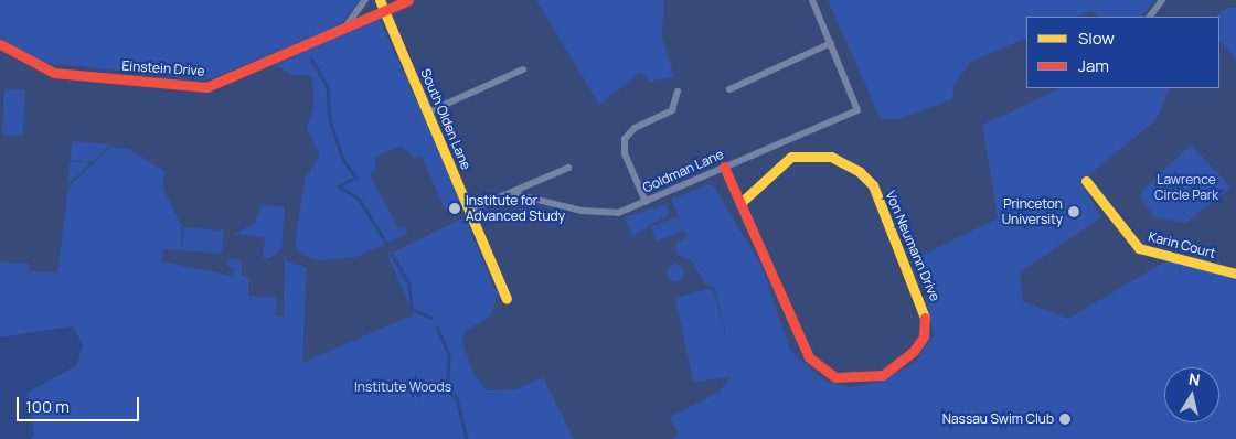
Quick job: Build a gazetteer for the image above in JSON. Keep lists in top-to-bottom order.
{
  "streets": {
    "street": [
      "Einstein Drive",
      "South Olden Lane",
      "Goldman Lane",
      "Karin Court",
      "Von Neumann Drive"
    ]
  },
  "crossings": [
    ["Einstein Drive", "South Olden Lane"],
    ["Goldman Lane", "Von Neumann Drive"]
  ],
  "parks": ["Lawrence Circle Park", "Institute Woods"],
  "places": ["Institute for Advanced Study", "Princeton University", "Nassau Swim Club"],
  "legend": ["Slow", "Jam"],
  "scale_bar": "100 m",
  "north": "top"
}
